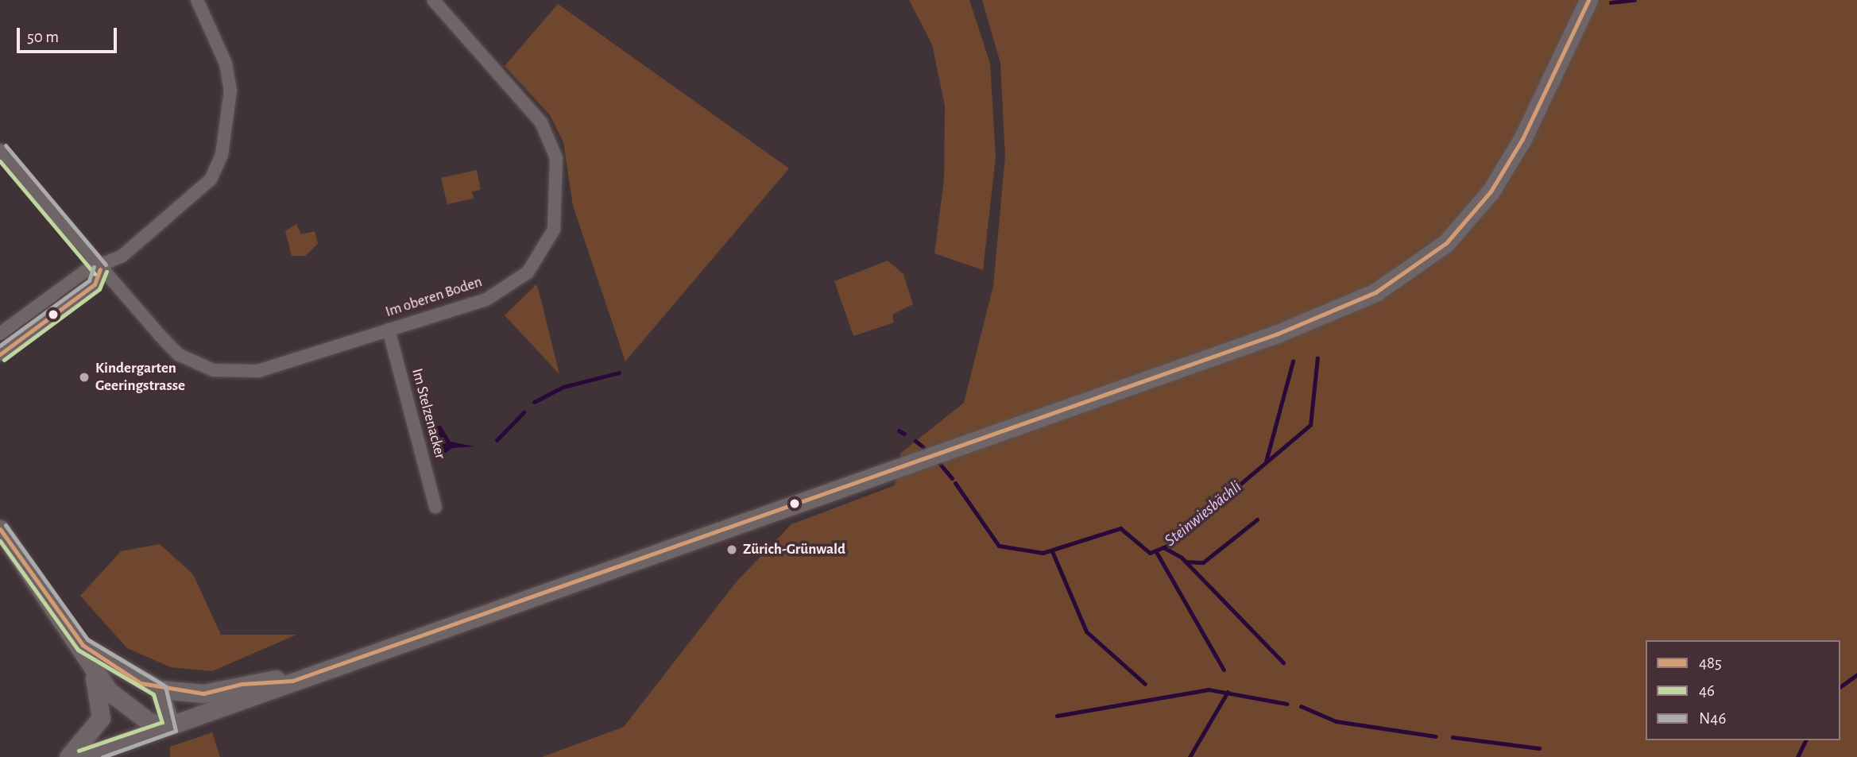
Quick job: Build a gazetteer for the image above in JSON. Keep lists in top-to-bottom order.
{
  "streets": {
    "street": ["Im oberen Boden", "Im Stelzenacker"]
  },
  "crossings": [
    ["Im oberen Boden", "Im Stelzenacker"]
  ],
  "water": ["Steinwiesbächli"],
  "places": ["Kindergarten Geeringstrasse", "Zürich-Grünwald"],
  "lines": ["transit line 485", "transit line N46", "transit line 46"],
  "legend": ["485", "46", "N46"],
  "scale_bar": "50 m"
}
